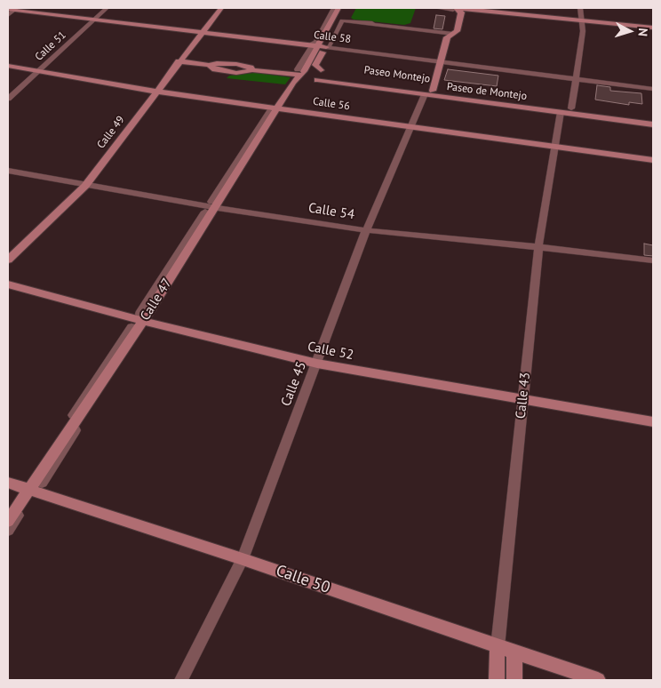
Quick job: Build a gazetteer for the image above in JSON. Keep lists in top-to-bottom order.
{
  "streets": {
    "main road": [
      "Calle 58",
      "Paseo Montejo",
      "Paseo de Montejo",
      "Calle 56",
      "Calle 49",
      "Calle 47",
      "Calle 52",
      "Calle 45",
      "Calle 43",
      "Calle 50"
    ],
    "street": ["Calle 51", "Calle 54"]
  },
  "crossings": [
    ["Calle 58", "Calle 51"],
    ["Calle 58", "Calle 49"],
    ["Calle 58", "Calle 47"],
    ["Calle 58", "Calle 45"],
    ["Calle 51", "Calle 56"],
    ["Paseo Montejo", "Paseo de Montejo"],
    ["Paseo Montejo", "Calle 47"],
    ["Paseo Montejo", "Calle 45"],
    ["Paseo de Montejo", "Calle 47"],
    ["Paseo de Montejo", "Calle 45"],
    ["Paseo de Montejo", "Calle 43"],
    ["Calle 56", "Calle 49"],
    ["Calle 56", "Calle 47"],
    ["Calle 56", "Calle 45"],
    ["Calle 56", "Calle 43"],
    ["Calle 49", "Calle 54"],
    ["Calle 54", "Calle 47"],
    ["Calle 54", "Calle 45"],
    ["Calle 54", "Calle 43"],
    ["Calle 47", "Calle 52"],
    ["Calle 52", "Calle 45"],
    ["Calle 52", "Calle 43"],
    ["Calle 45", "Calle 50"],
    ["Calle 43", "Calle 50"]
  ],
  "north": "right"
}
